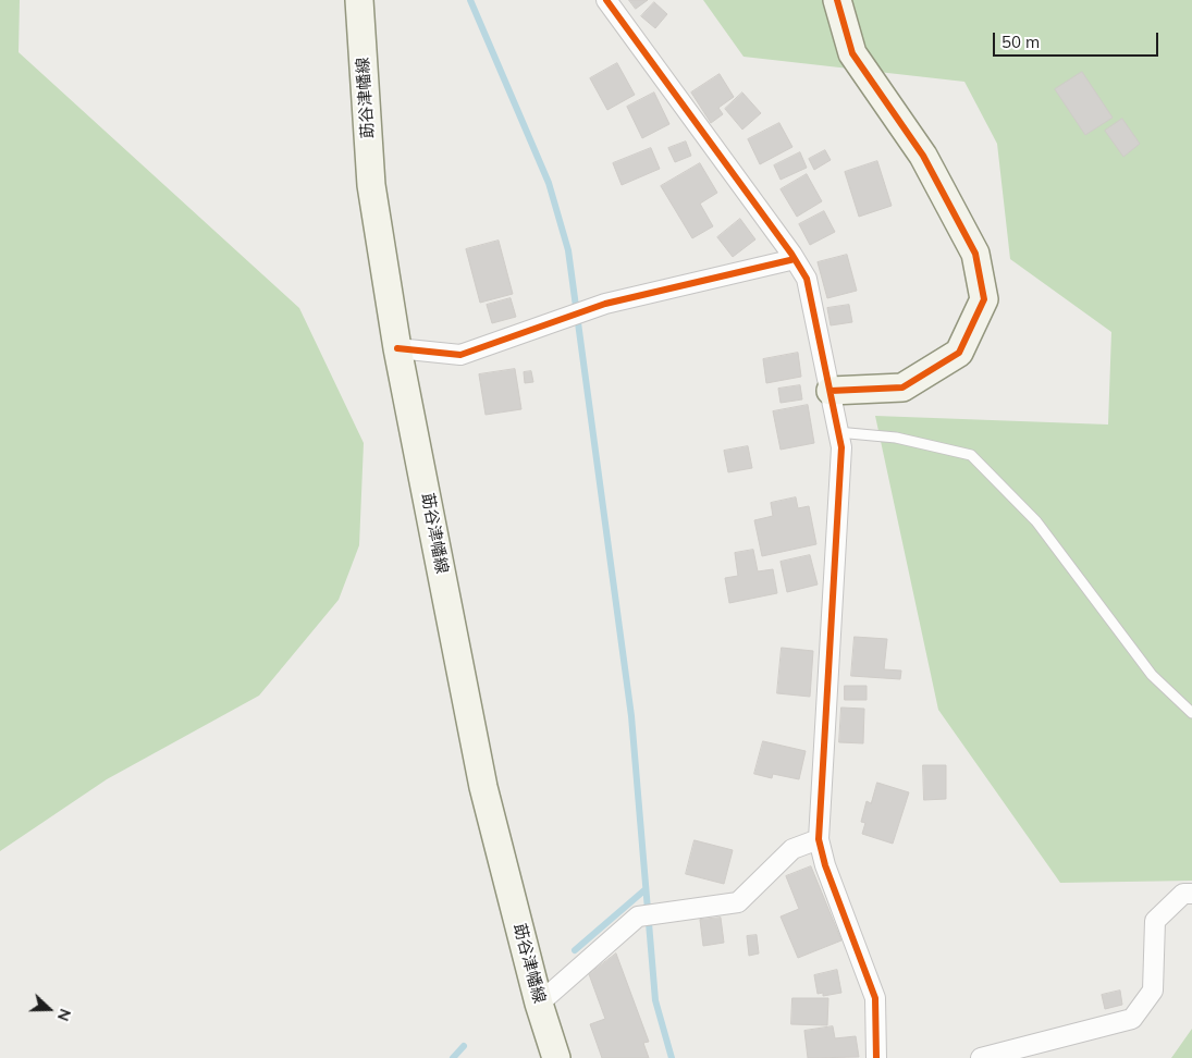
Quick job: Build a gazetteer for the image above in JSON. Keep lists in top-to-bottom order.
{
  "streets": {
    "main road": ["莇谷津幡線"]
  },
  "scale_bar": "50 m",
  "north": "right"
}
